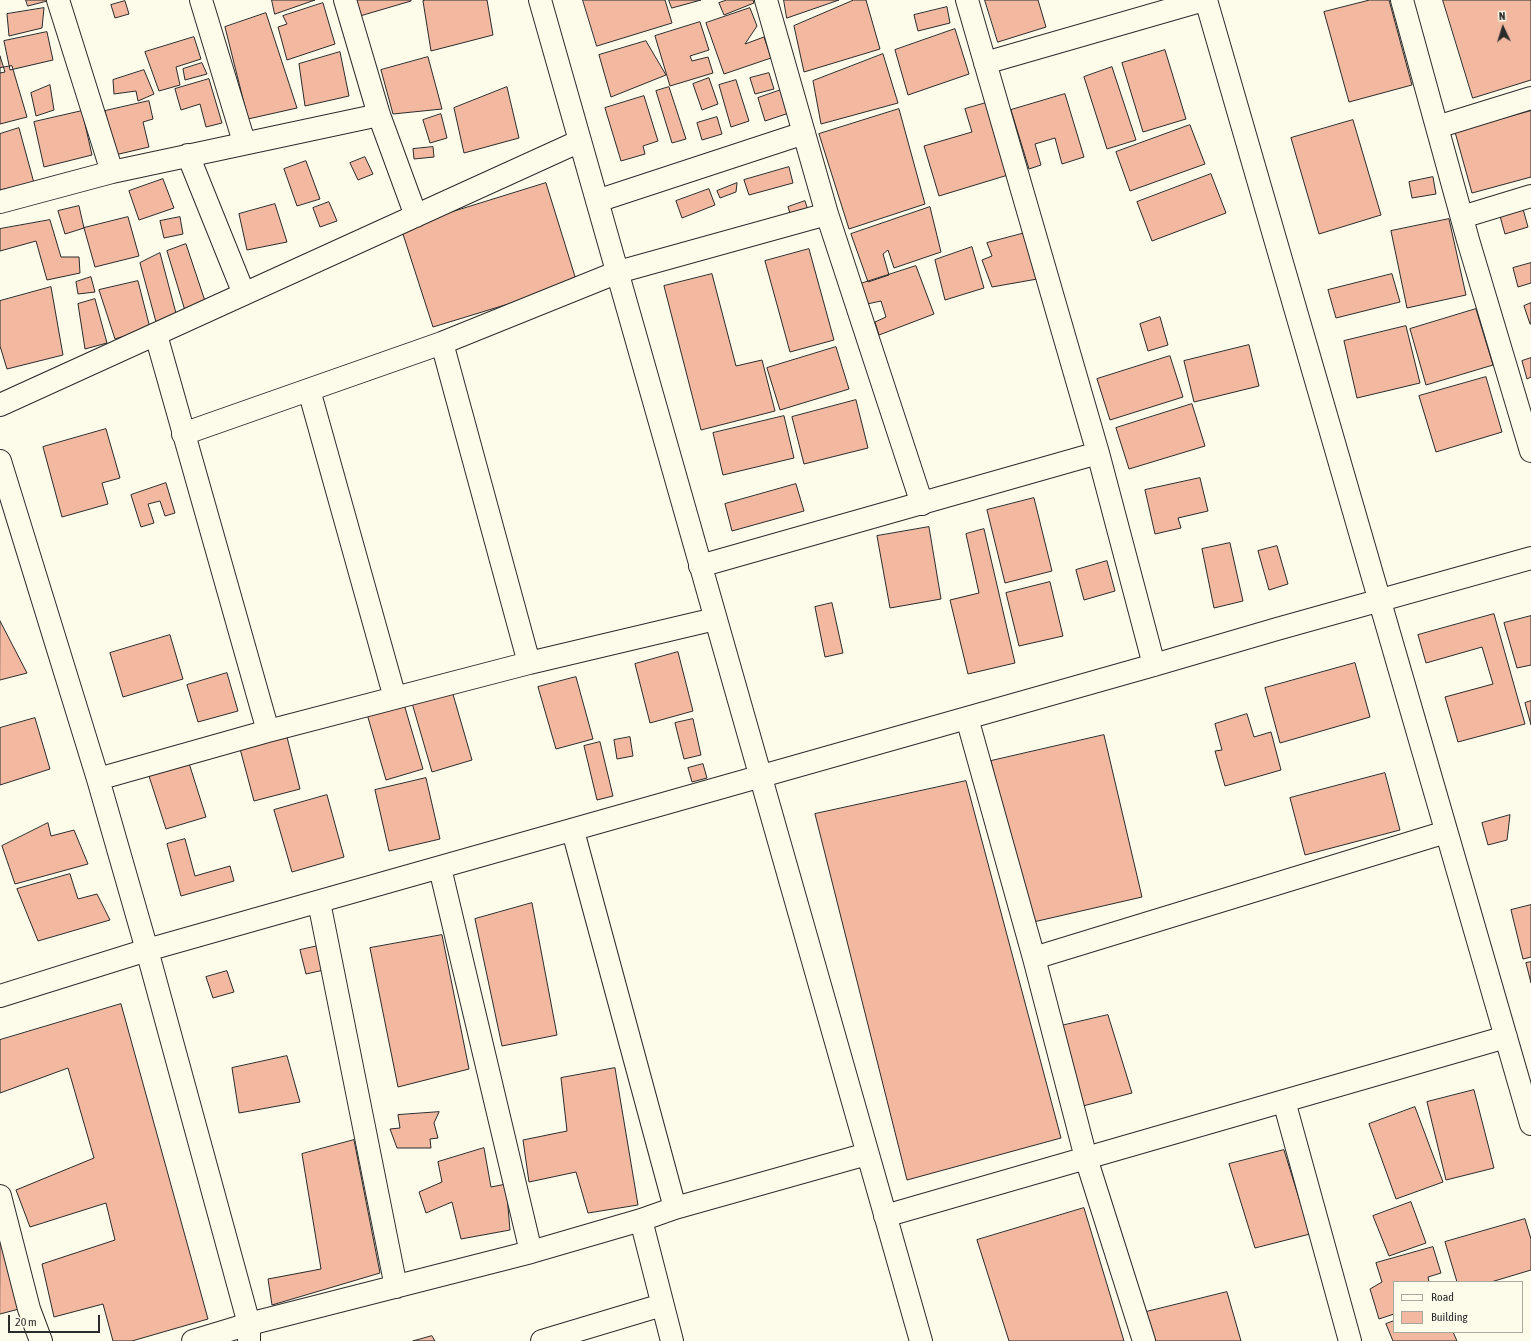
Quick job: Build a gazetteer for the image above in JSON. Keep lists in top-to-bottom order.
{
  "legend": ["Road", "Building"],
  "scale_bar": "20 m",
  "north": "top"
}
